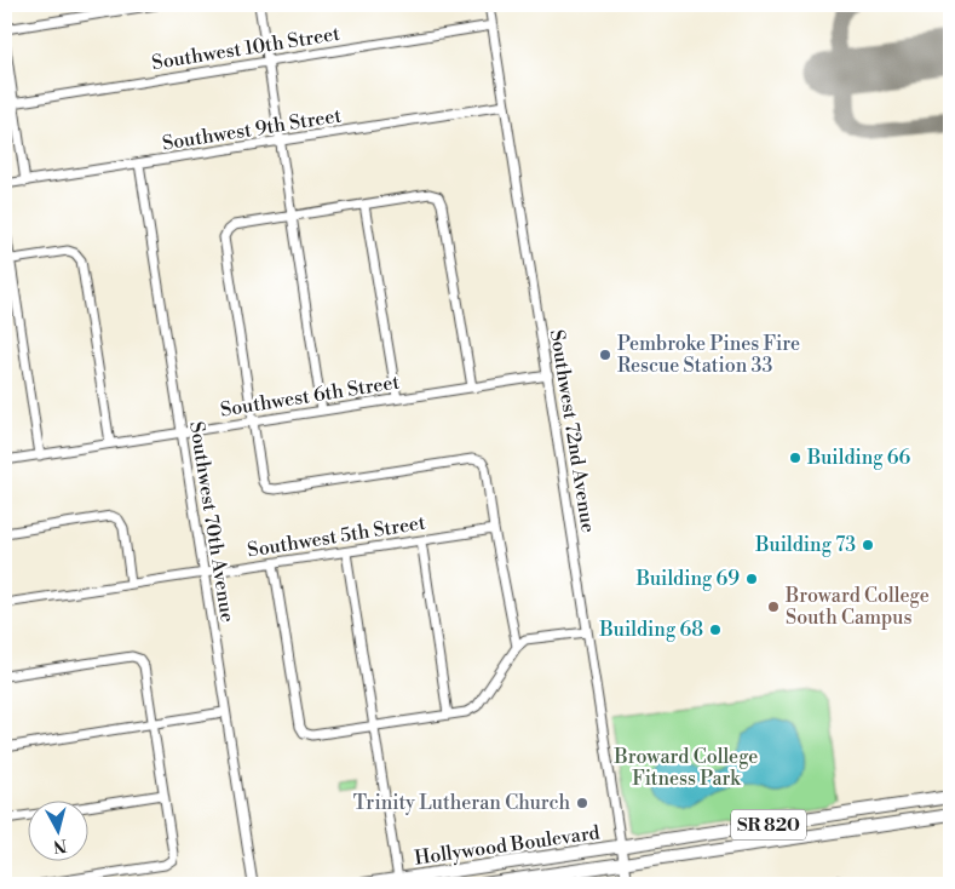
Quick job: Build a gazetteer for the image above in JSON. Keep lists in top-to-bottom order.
{
  "streets": {
    "highway": ["SR 820", "Hollywood Boulevard"],
    "street": [
      "Southwest 10th Street",
      "Southwest 9th Street",
      "Southwest 6th Street",
      "Southwest 72nd Avenue",
      "Southwest 70th Avenue",
      "Southwest 5th Street"
    ]
  },
  "crossings": [
    ["Southwest 10th Street", "Southwest 72nd Avenue"],
    ["Southwest 9th Street", "Southwest 72nd Avenue"],
    ["Southwest 9th Street", "Southwest 70th Avenue"],
    ["Southwest 6th Street", "Southwest 72nd Avenue"],
    ["Southwest 6th Street", "Southwest 70th Avenue"],
    ["Southwest 72nd Avenue", "SR 820"],
    ["Southwest 72nd Avenue", "Hollywood Boulevard"],
    ["Southwest 70th Avenue", "Southwest 5th Street"],
    ["SR 820", "Hollywood Boulevard"]
  ],
  "parks": ["Broward College Fitness Park"],
  "places": [
    "Pembroke Pines Fire Rescue Station 33",
    "Building 66",
    "Building 73",
    "Building 69",
    "Broward College South Campus",
    "Building 68",
    "Trinity Lutheran Church"
  ],
  "north": "bottom"
}
